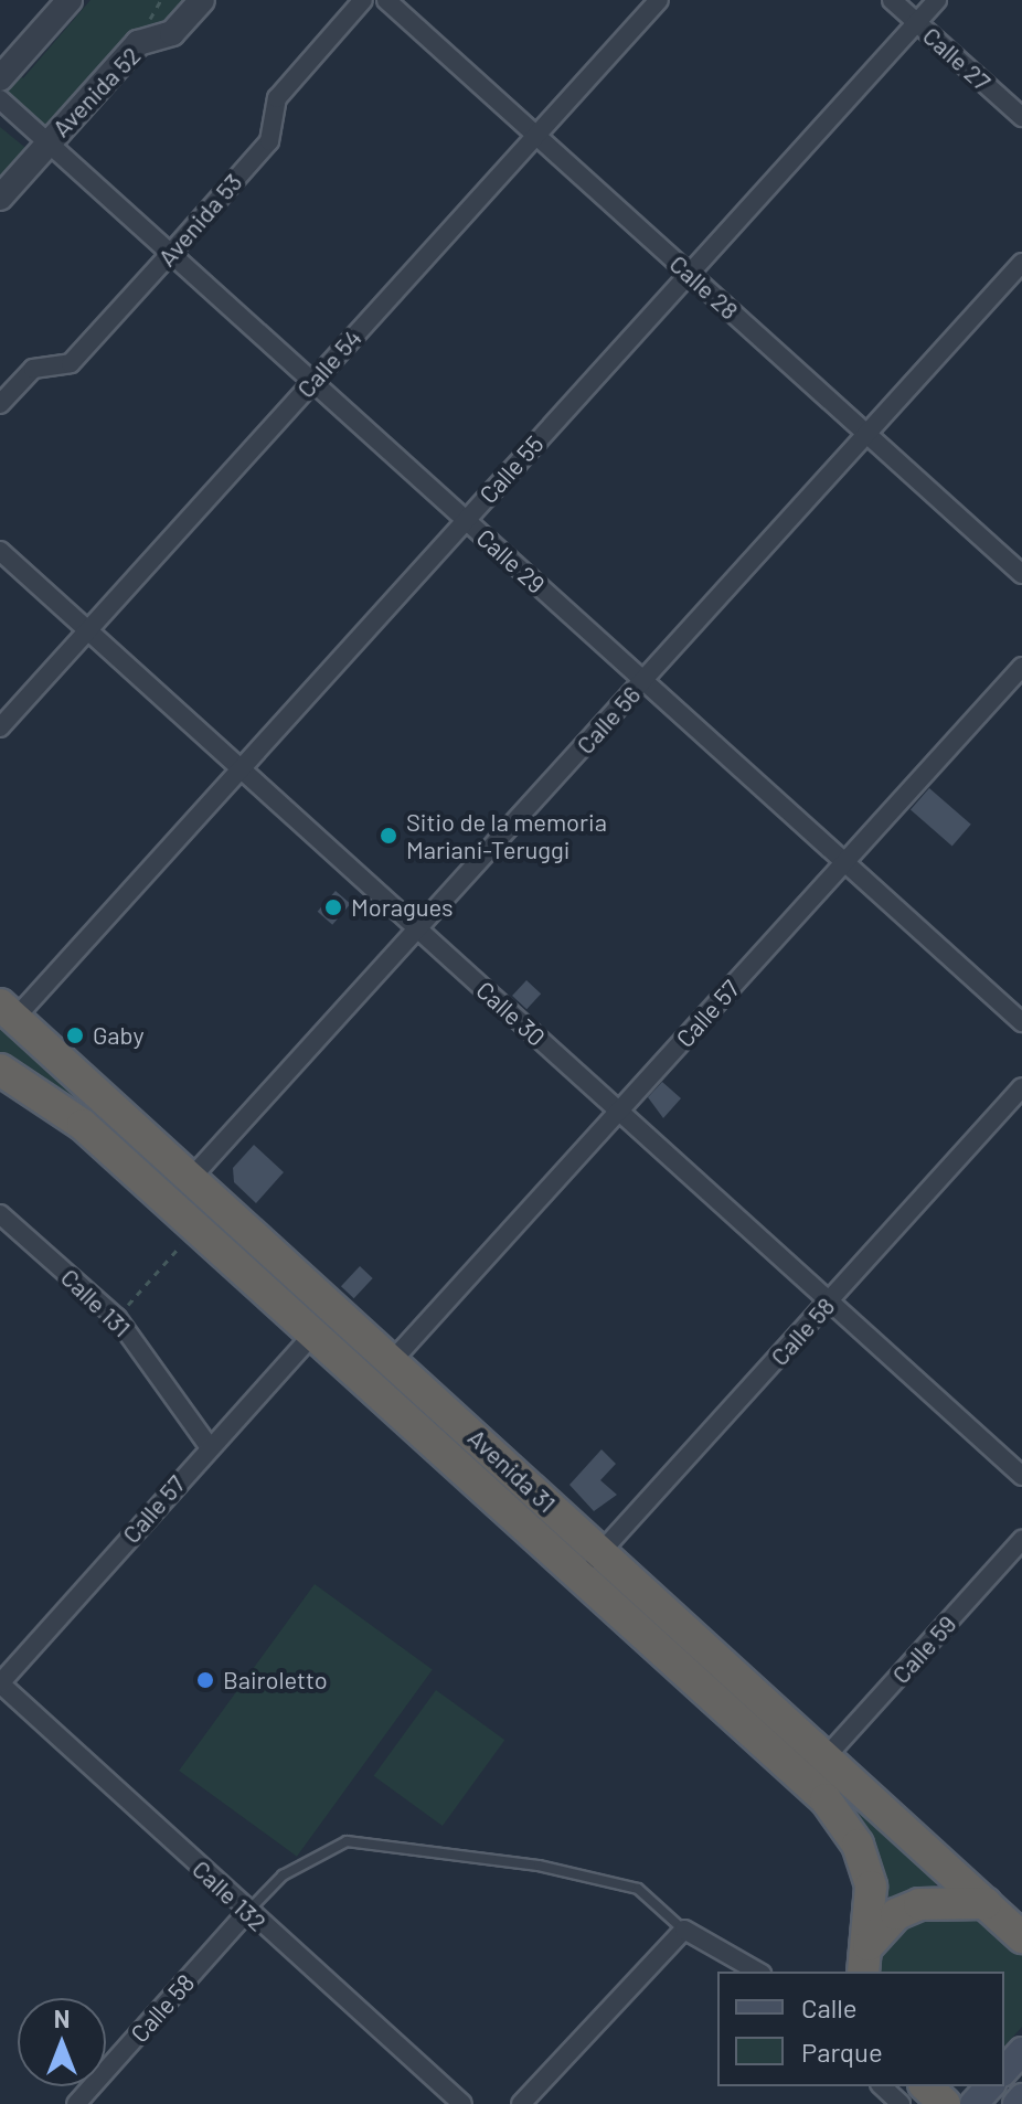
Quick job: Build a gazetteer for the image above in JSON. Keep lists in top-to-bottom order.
{
  "streets": {
    "highway": ["Avenida 31"],
    "street": [
      "Calle 27",
      "Avenida 52",
      "Avenida 53",
      "Calle 28",
      "Calle 54",
      "Calle 55",
      "Calle 29",
      "Calle 56",
      "Calle 30",
      "Calle 57",
      "Calle 131",
      "Calle 58",
      "Calle 59",
      "Calle 132"
    ]
  },
  "crossings": [
    ["Calle 27", "Calle 55"],
    ["Avenida 52", "Calle 29"],
    ["Avenida 53", "Calle 29"],
    ["Calle 28", "Calle 54"],
    ["Calle 28", "Calle 55"],
    ["Calle 28", "Calle 56"],
    ["Calle 54", "Calle 29"],
    ["Calle 54", "Calle 30"],
    ["Calle 55", "Calle 29"],
    ["Calle 55", "Calle 30"],
    ["Calle 55", "Avenida 31"],
    ["Calle 29", "Calle 56"],
    ["Calle 29", "Calle 57"],
    ["Calle 56", "Calle 30"],
    ["Calle 56", "Avenida 31"],
    ["Calle 30", "Calle 57"],
    ["Calle 30", "Calle 58"],
    ["Calle 57", "Calle 131"],
    ["Calle 57", "Avenida 31"],
    ["Calle 57", "Calle 132"],
    ["Calle 58", "Avenida 31"],
    ["Calle 58", "Calle 132"],
    ["Avenida 31", "Calle 59"]
  ],
  "places": [
    "Sitio de la memoria Mariani-Teruggi",
    "Moragues",
    "Gaby",
    "Bairoletto"
  ],
  "legend": ["Calle", "Parque"],
  "north": "top"
}
